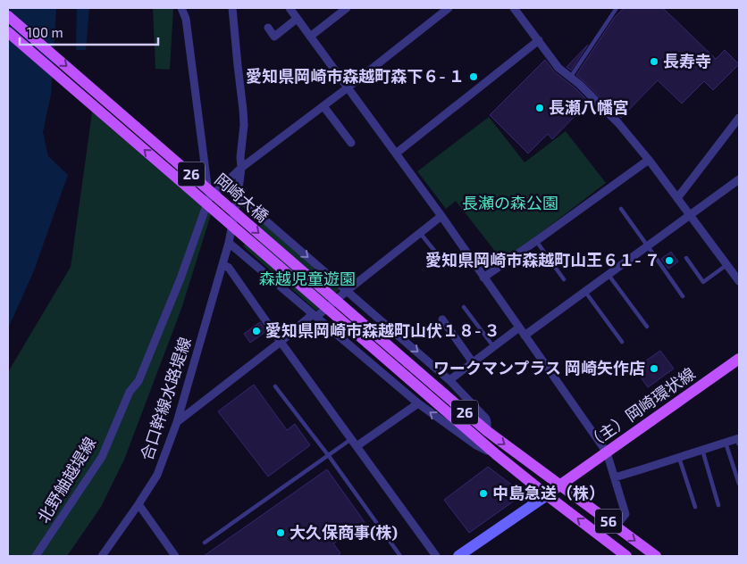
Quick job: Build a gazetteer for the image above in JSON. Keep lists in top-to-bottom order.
{
  "streets": {
    "main road": [
      "26",
      "岡崎大橋",
      "（主）岡崎環状線",
      "56"
    ],
    "street": ["合口幹線水路堤線", "北野舳越堤線"]
  },
  "crossings": [
    ["26", "岡崎大橋"],
    ["26", "（主）岡崎環状線"],
    ["26", "56"],
    ["（主）岡崎環状線", "56"]
  ],
  "parks": ["長瀬の森公園", "森越児童遊園"],
  "places": [
    "長寿寺",
    "愛知県岡崎市森越町森下６‐１",
    "長瀬八幡宮",
    "愛知県岡崎市森越町山王６１‐７",
    "愛知県岡崎市森越町山伏１８‐３",
    "ワークマンプラス 岡崎矢作店",
    "中島急送（株）",
    "大久保商事(株)"
  ],
  "scale_bar": "100 m"
}
